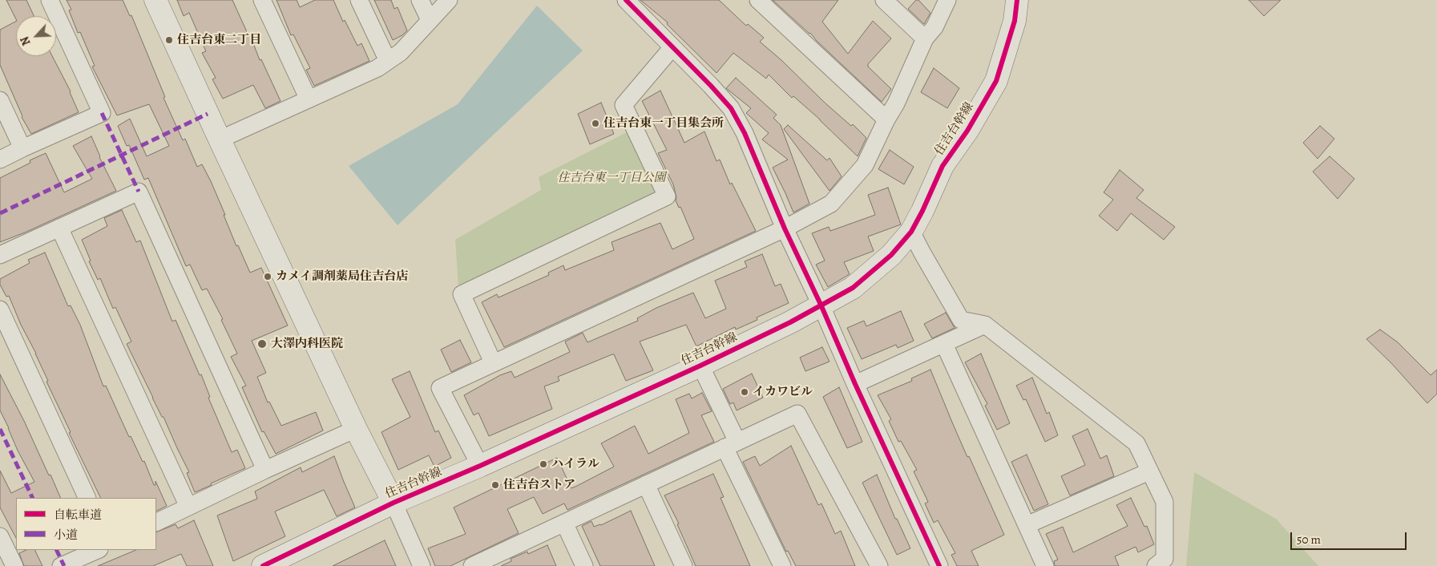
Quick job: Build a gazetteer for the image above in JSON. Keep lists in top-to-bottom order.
{
  "streets": {
    "street": ["住吉台幹線"]
  },
  "parks": ["住吉台東一丁目公園"],
  "places": [
    "住吉台東二丁目",
    "住吉台東一丁目集会所",
    "カメイ調剤薬局住吉台店",
    "大澤内科医院",
    "イカワビル",
    "ハイラル",
    "住吉台ストア"
  ],
  "legend": ["自転車道", "小道"],
  "scale_bar": "50 m",
  "north": "bottom left"
}
